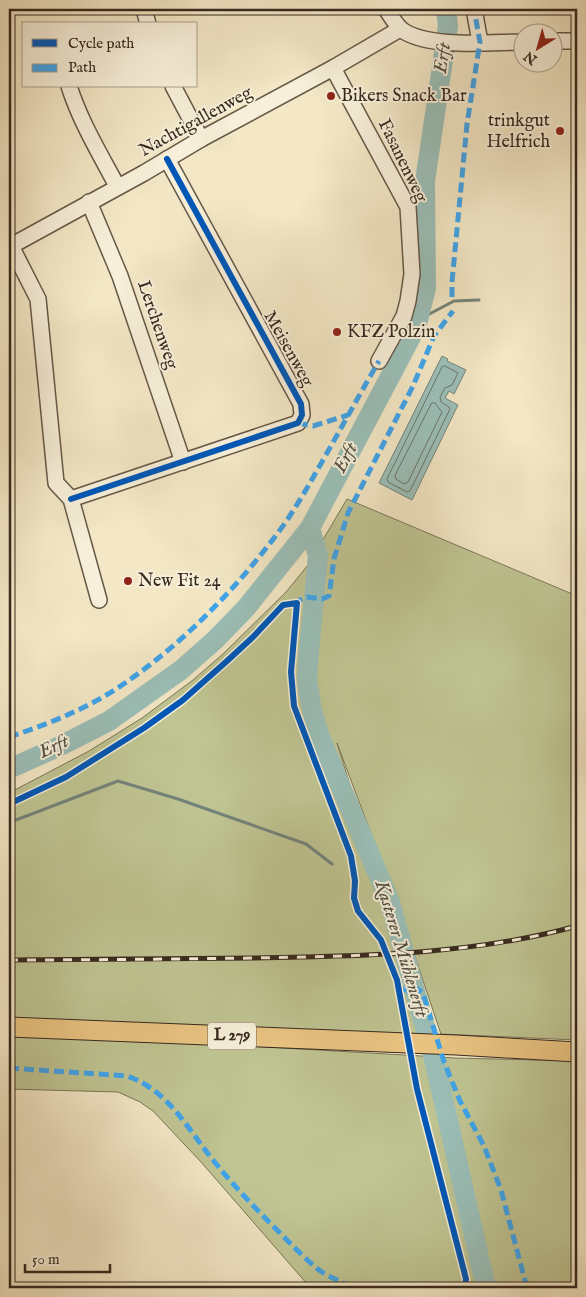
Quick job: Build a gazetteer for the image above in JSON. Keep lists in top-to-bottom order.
{
  "streets": {
    "main road": ["L 279"],
    "street": [
      "Nachtigallenweg",
      "Fasanenweg",
      "Lerchenweg",
      "Meisenweg"
    ]
  },
  "crossings": [
    ["Nachtigallenweg", "Fasanenweg"],
    ["Nachtigallenweg", "Lerchenweg"],
    ["Nachtigallenweg", "Meisenweg"],
    ["Lerchenweg", "Meisenweg"]
  ],
  "water": ["Erft", "Kasterer Mühlenerft"],
  "places": [
    "Bikers Snack Bar",
    "trinkgut Helfrich",
    "KFZ Polzin",
    "New Fit 24"
  ],
  "legend": ["Cycle path", "Path"],
  "scale_bar": "50 m",
  "north": "bottom left"
}
